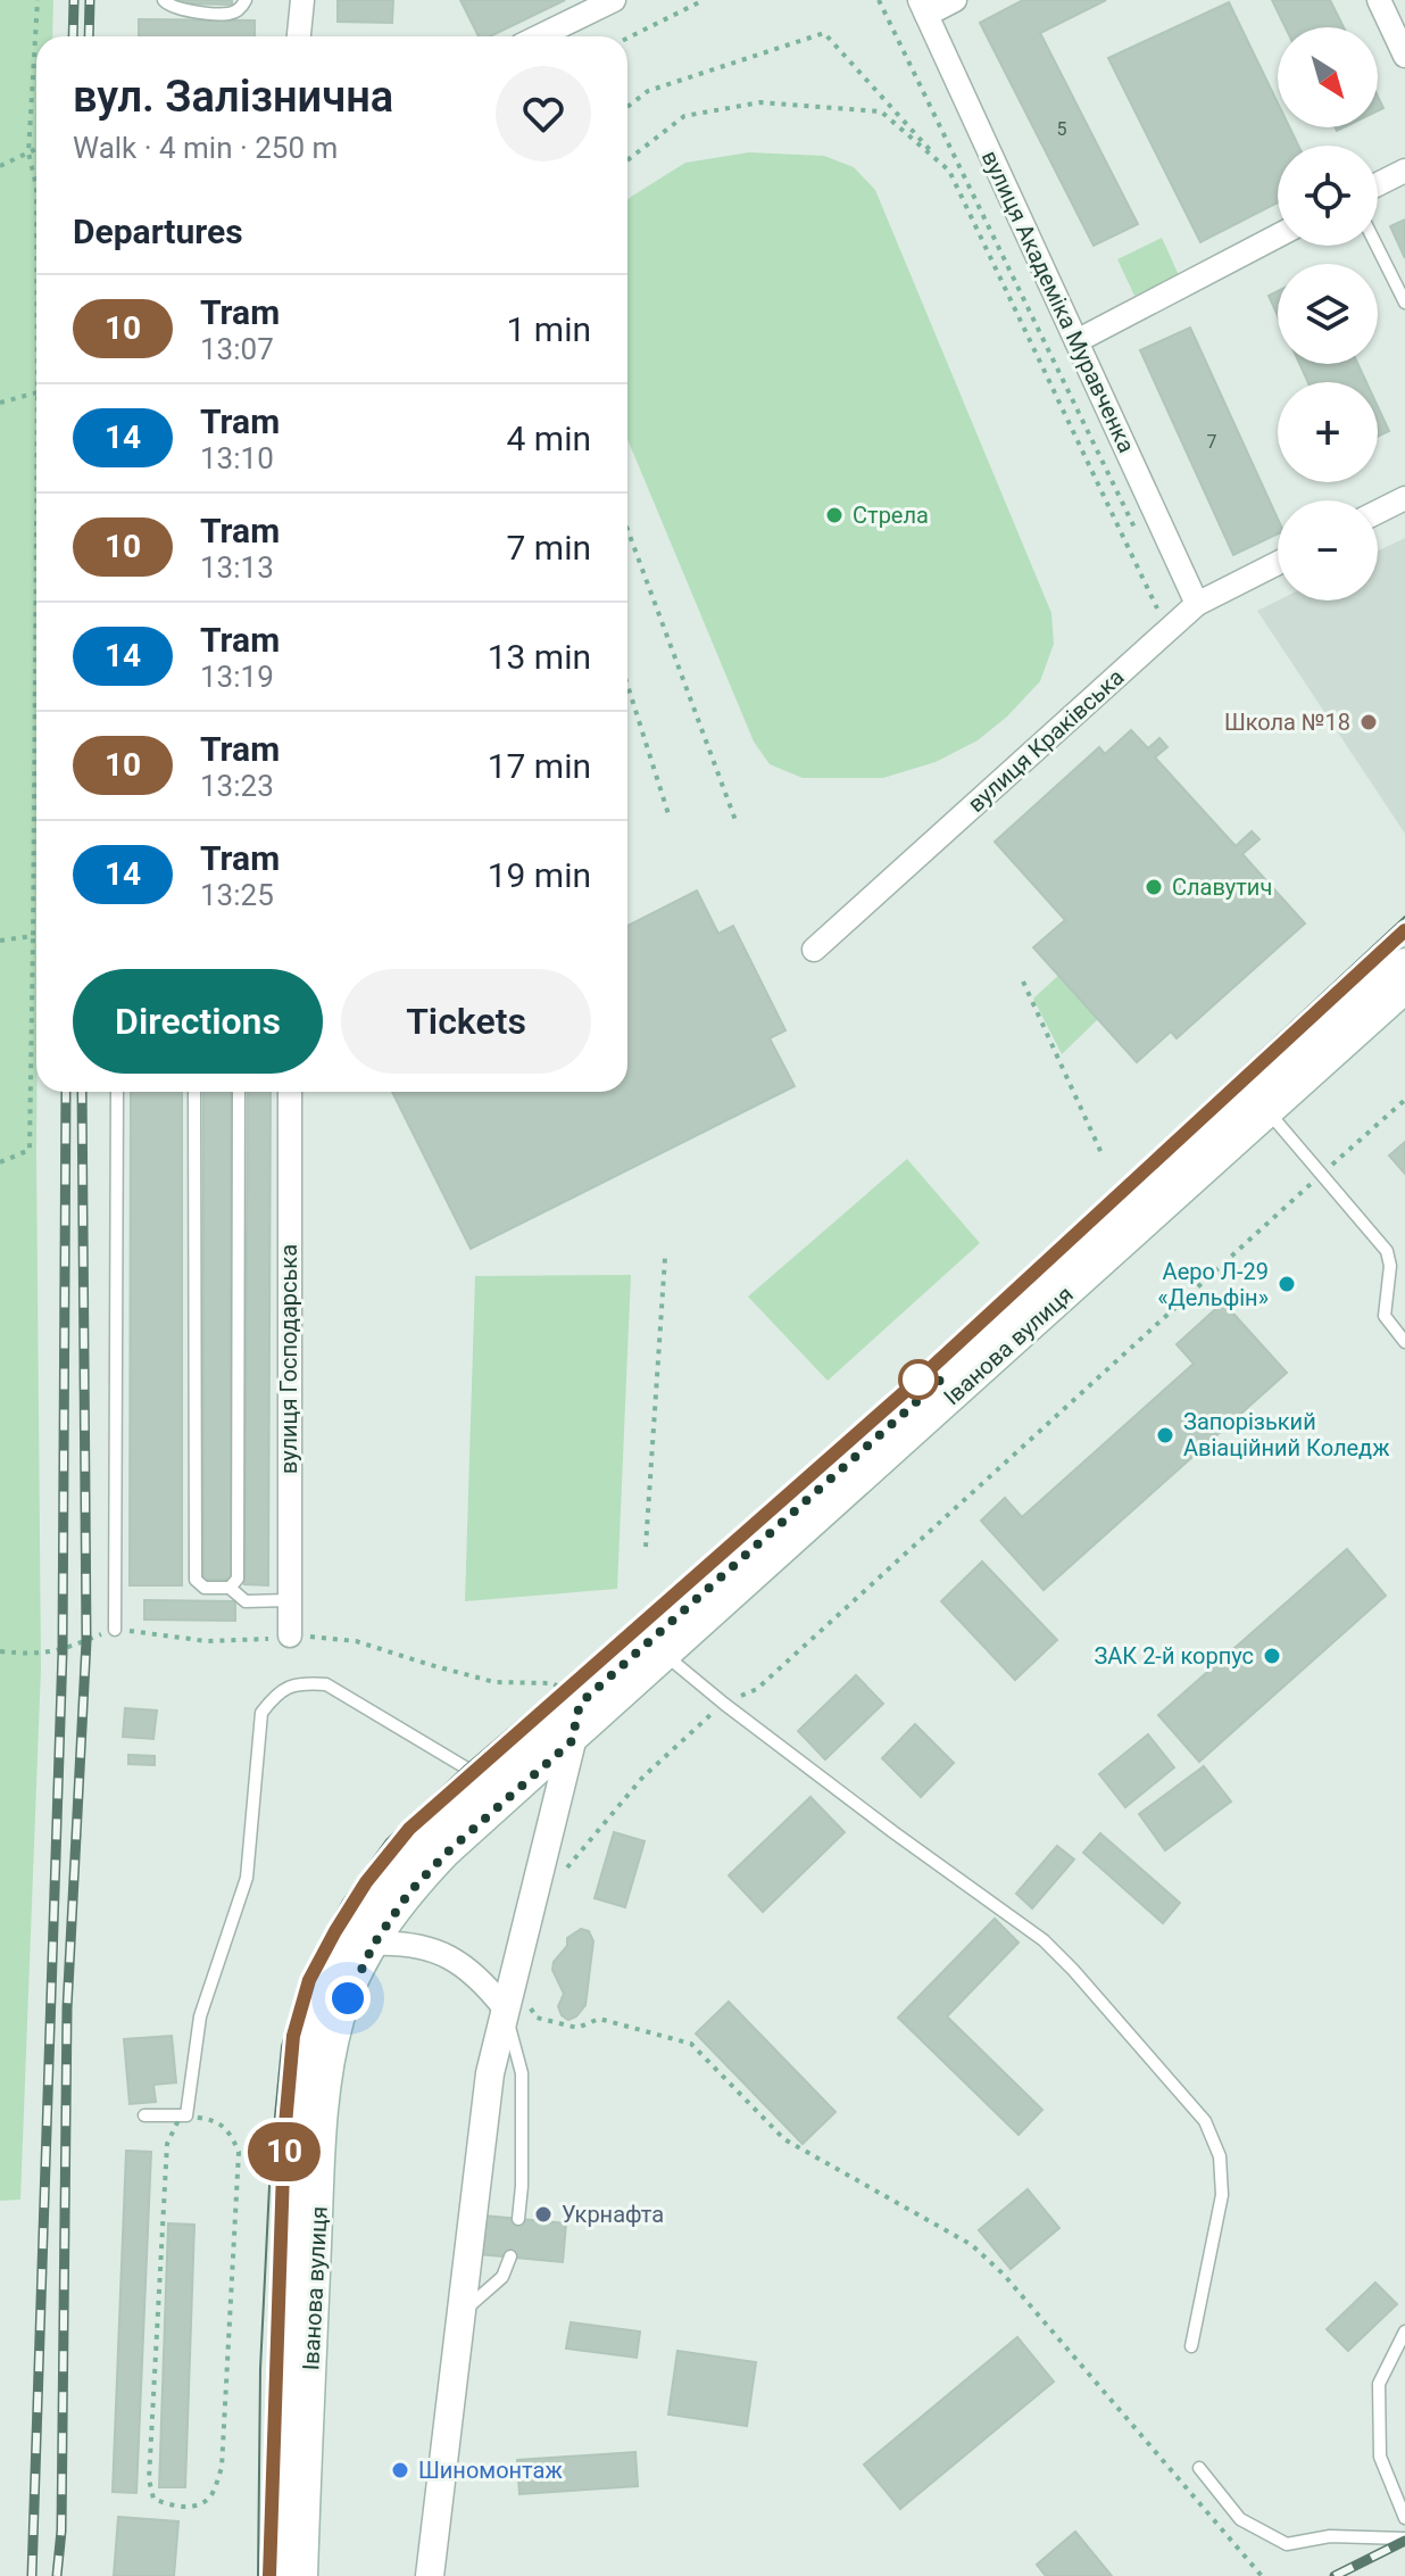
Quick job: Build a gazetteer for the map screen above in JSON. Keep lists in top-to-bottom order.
{
  "streets": {
    "main road": ["Іванова вулиця"],
    "street": ["вулиця Академіка Муравченка", "вулиця Краківська", "вулиця Господарська"]
  },
  "crossings": [
    ["вулиця Академіка Муравченка", "вулиця Краківська"]
  ],
  "places": [
    "Стрела",
    "Школа №18",
    "Славутич",
    "Аеро Л-29 «Дельфін»",
    "Запорізький Авіаційний Коледж",
    "ЗАК 2-й корпус",
    "Укрнафта",
    "Шиномонтаж"
  ],
  "lines": ["tram line 10"],
  "house_numbers": ["5", "7"],
  "north": "bottom right",
  "page": {
    "on_map": "10",
    "map_buttons": ["+", "−"],
    "heading": [
      ["вул. Залізнична", "Walk · 4 min · 250 m"],
      "Departures"
    ],
    "list": [
      {
        "mark": "10",
        "name": "Tram",
        "note": "13:07",
        "value": "1 min"
      },
      {
        "mark": "14",
        "name": "Tram",
        "note": "13:10",
        "value": "4 min"
      },
      {
        "mark": "10",
        "name": "Tram",
        "note": "13:13",
        "value": "7 min"
      },
      {
        "mark": "14",
        "name": "Tram",
        "note": "13:19",
        "value": "13 min"
      },
      {
        "mark": "10",
        "name": "Tram",
        "note": "13:23",
        "value": "17 min"
      },
      {
        "mark": "14",
        "name": "Tram",
        "note": "13:25",
        "value": "19 min"
      }
    ],
    "buttons": ["Directions", "Tickets"]
  }
}
